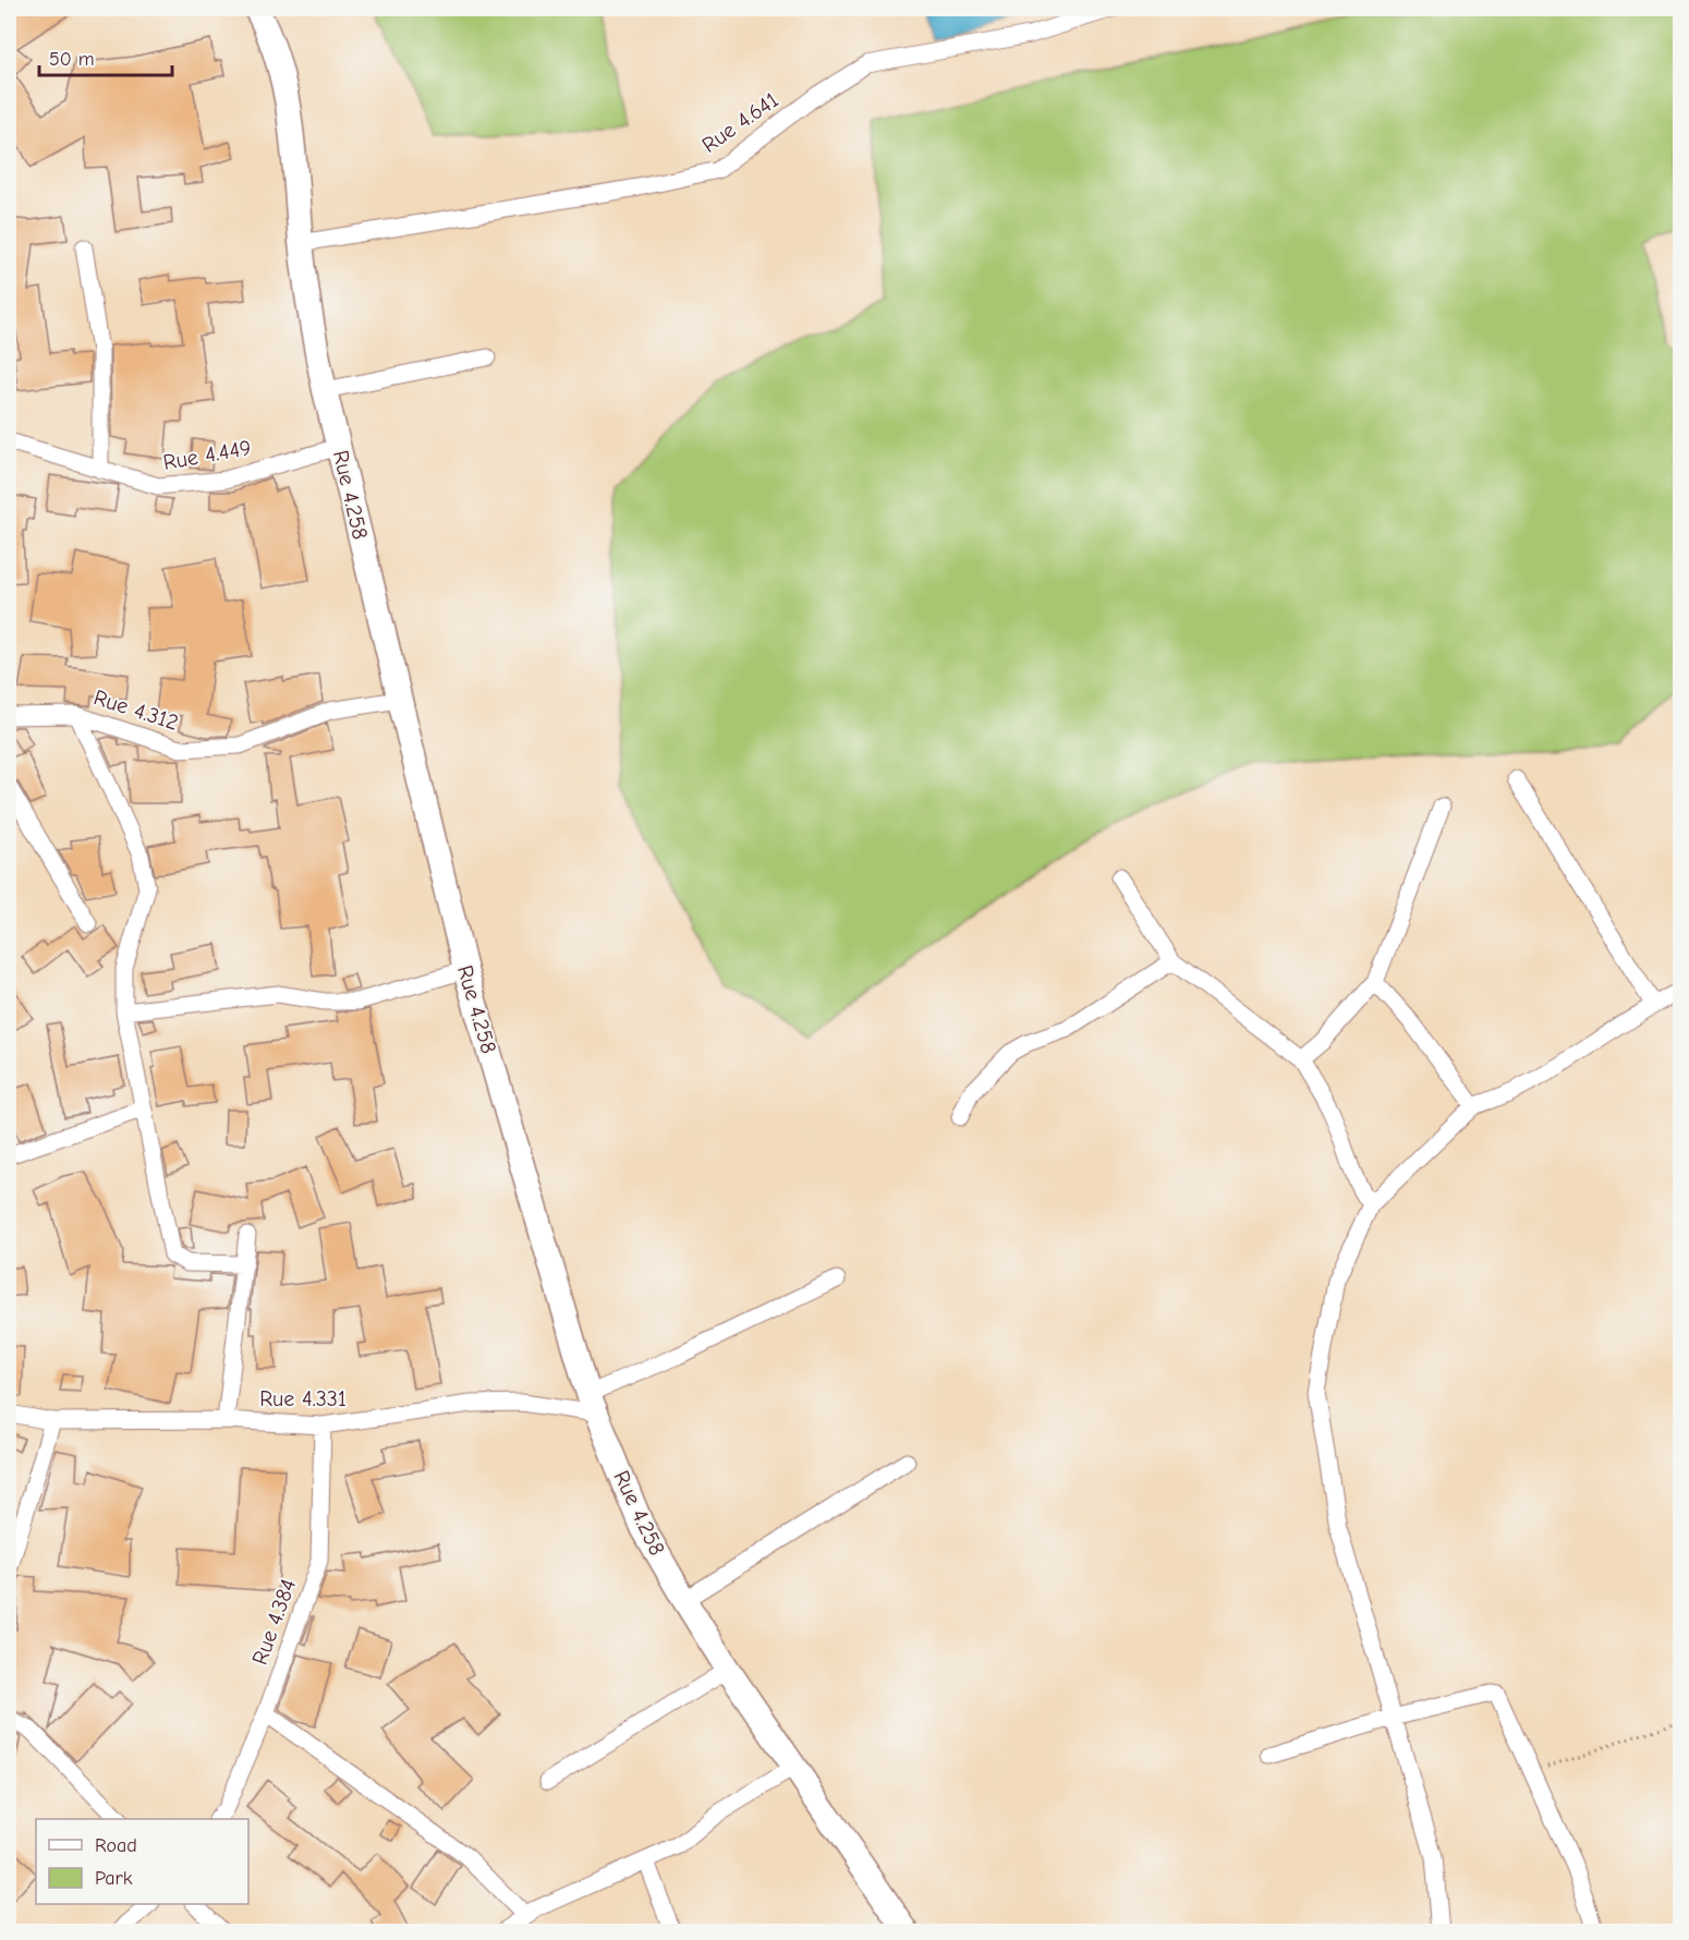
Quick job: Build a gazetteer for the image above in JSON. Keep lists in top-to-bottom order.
{
  "streets": {
    "highway": ["Rue 4.258"],
    "street": [
      "Rue 4.641",
      "Rue 4.449",
      "Rue 4.312",
      "Rue 4.331",
      "Rue 4.384"
    ]
  },
  "crossings": [
    ["Rue 4.641", "Rue 4.258"],
    ["Rue 4.449", "Rue 4.258"],
    ["Rue 4.258", "Rue 4.312"],
    ["Rue 4.258", "Rue 4.331"],
    ["Rue 4.331", "Rue 4.384"]
  ],
  "legend": ["Road", "Park"],
  "scale_bar": "50 m"
}
